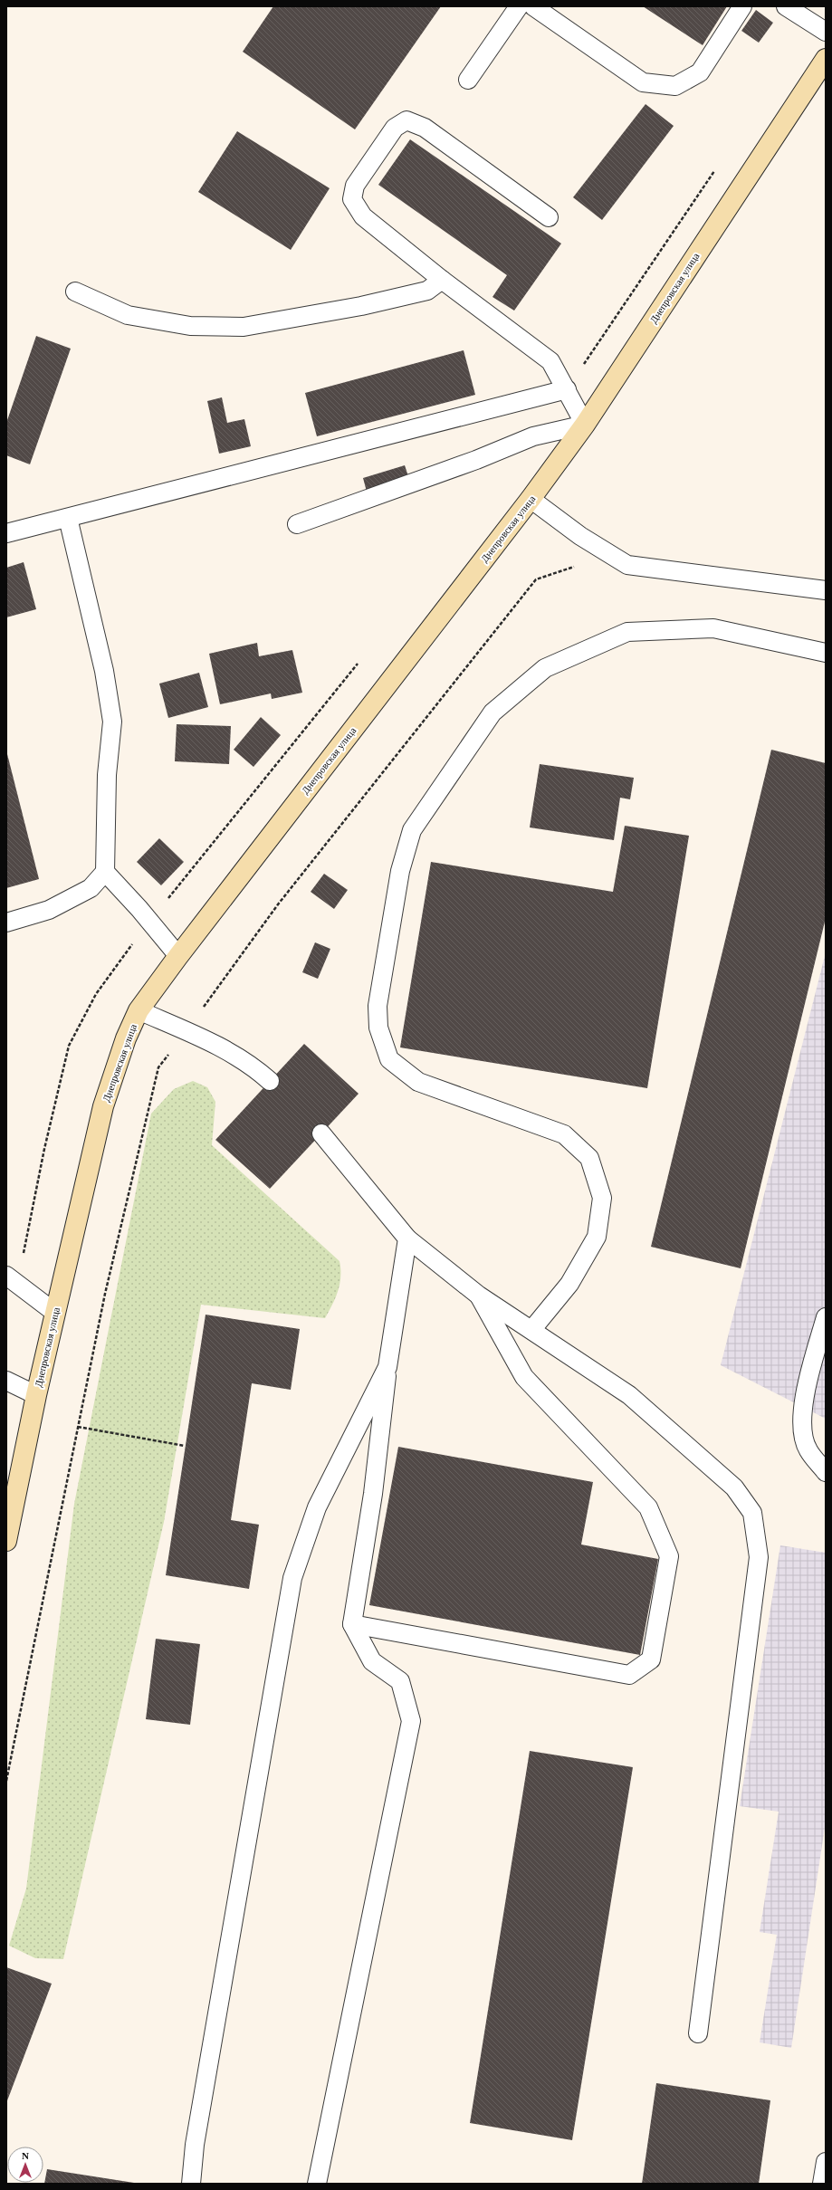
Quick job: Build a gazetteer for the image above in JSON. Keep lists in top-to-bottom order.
{
  "streets": {
    "main road": ["Днепровская улица"]
  },
  "north": "top"
}
